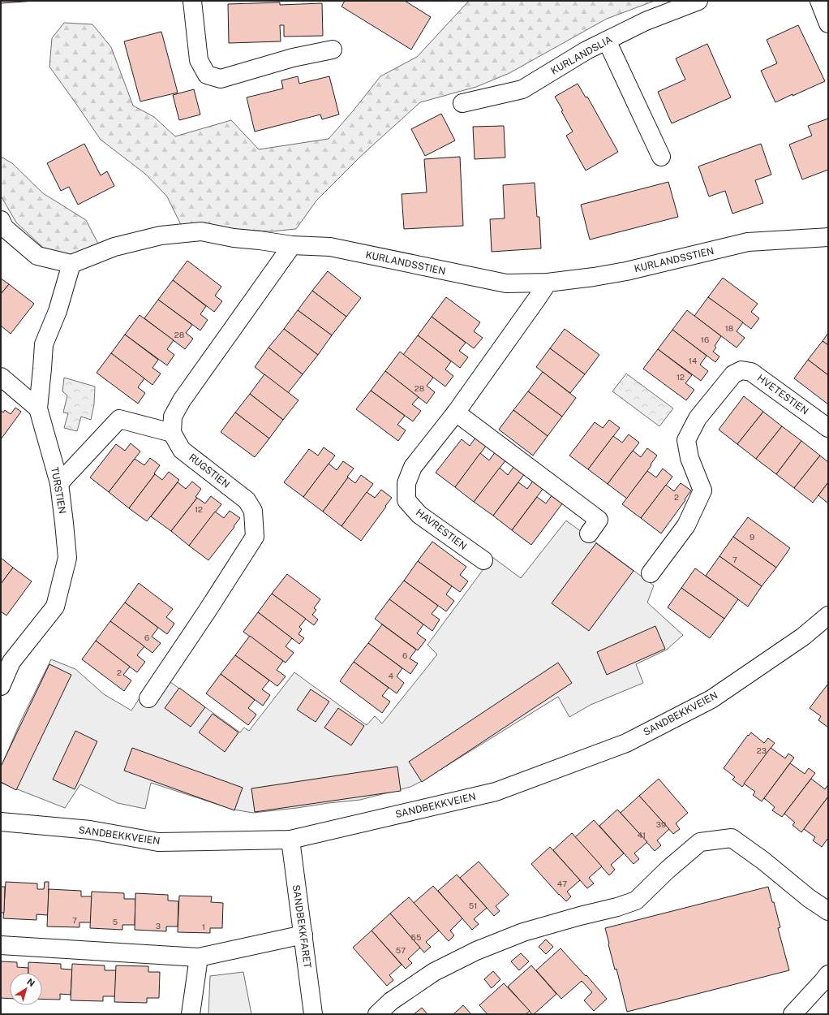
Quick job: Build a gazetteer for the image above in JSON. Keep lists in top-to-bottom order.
{
  "streets": {
    "street": [
      "KURLANDSLIA",
      "KURLANDSSTIEN",
      "HVETESTIEN",
      "RUGSTIEN",
      "TURSTIEN",
      "HAVRESTIEN",
      "SANDBEKKVEIEN",
      "SANDBEKKFARET"
    ]
  },
  "crossings": [
    ["KURLANDSSTIEN", "TURSTIEN"],
    ["KURLANDSSTIEN", "HAVRESTIEN"],
    ["SANDBEKKVEIEN", "SANDBEKKFARET"]
  ],
  "house_numbers": [
    "18",
    "28",
    "16",
    "14",
    "12",
    "28",
    "2",
    "12",
    "9",
    "7",
    "6",
    "6",
    "2",
    "4",
    "23",
    "39",
    "41",
    "47",
    "51",
    "7",
    "5",
    "3",
    "1",
    "55",
    "57"
  ],
  "north": "top right"
}
